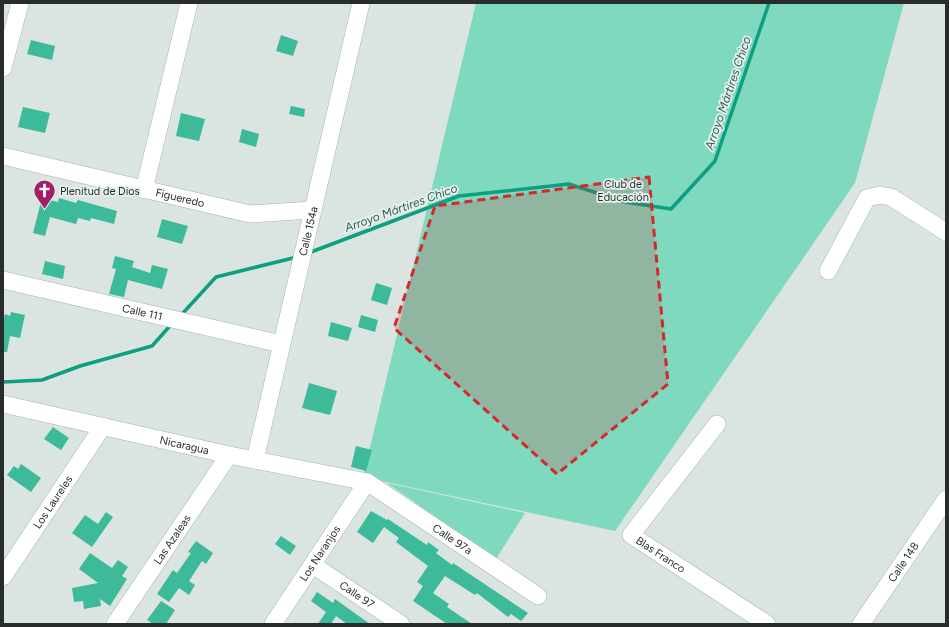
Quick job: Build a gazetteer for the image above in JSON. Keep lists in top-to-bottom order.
{
  "streets": {
    "street": [
      "Figueredo",
      "Calle 154a",
      "Calle 111",
      "Nicaragua",
      "Los Laureles",
      "Calle 97a",
      "Las Azaleas",
      "Los Naranjos",
      "Blas Franco",
      "Calle 148",
      "Calle 97"
    ]
  },
  "crossings": [
    ["Figueredo", "Calle 154a"],
    ["Calle 154a", "Calle 111"],
    ["Calle 154a", "Nicaragua"],
    ["Nicaragua", "Los Laureles"],
    ["Nicaragua", "Calle 97a"],
    ["Nicaragua", "Las Azaleas"],
    ["Nicaragua", "Los Naranjos"],
    ["Calle 97a", "Los Naranjos"],
    ["Los Naranjos", "Calle 97"]
  ],
  "water": ["Arroyo Mártires Chico"],
  "parks": ["Club de Educación"],
  "places": {
    "church": ["Plenitud de Dios"]
  }
}
